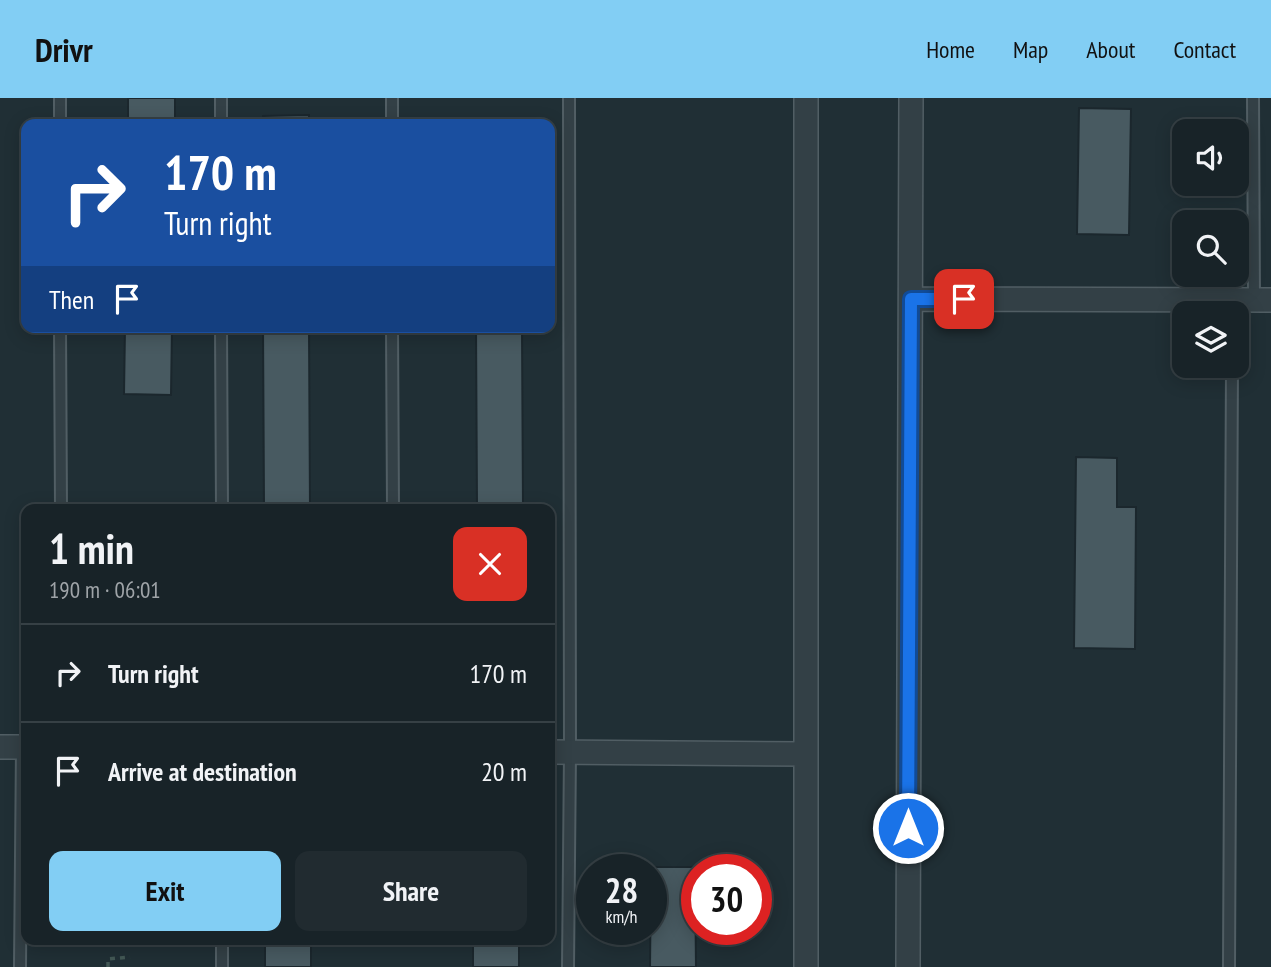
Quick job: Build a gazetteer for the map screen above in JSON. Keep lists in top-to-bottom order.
{
  "page": {
    "header": "Drivr",
    "nav": [
      "Home",
      "Map",
      "About",
      "Contact"
    ],
    "turn": ["170 m", "Turn right"],
    "then": "Then",
    "heading": ["1 min", "190 m · 06:01"],
    "list": [
      {
        "name": "Turn right",
        "value": "170 m"
      },
      {
        "name": "Arrive at destination",
        "value": "20 m"
      }
    ],
    "buttons": ["Exit", "Share"],
    "speed": "28 km/h",
    "limit": "30"
  }
}
